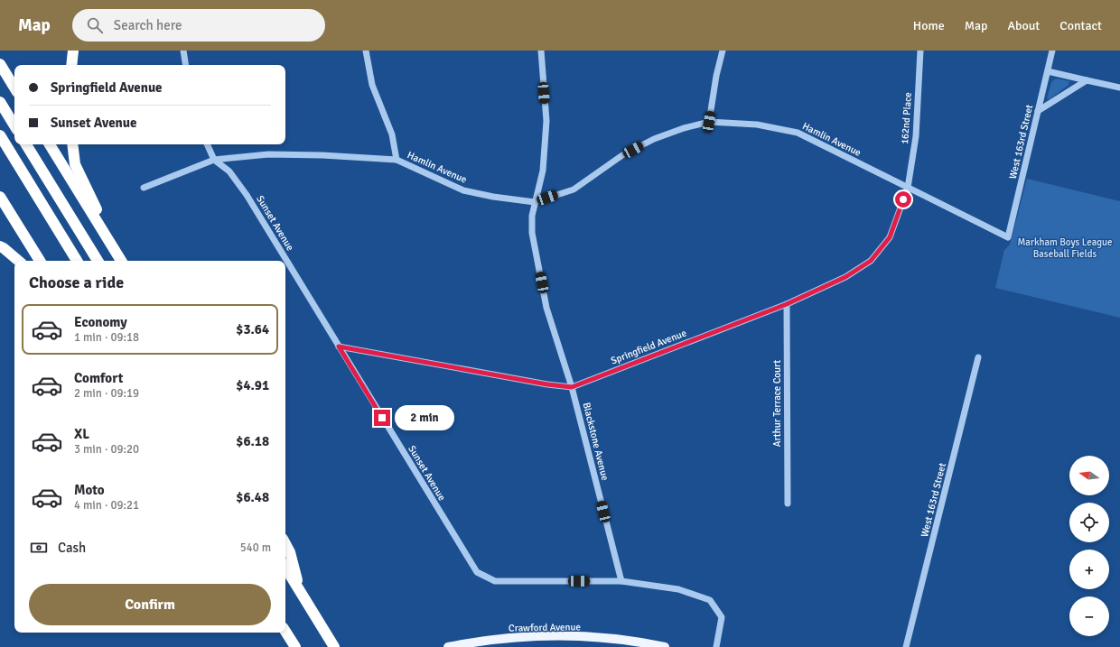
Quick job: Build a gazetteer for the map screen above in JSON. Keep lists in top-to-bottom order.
{
  "streets": {
    "main road": ["Crawford Avenue"],
    "street": [
      "162nd Place",
      "Hamlin Avenue",
      "West 163rd Street",
      "Sunset Avenue",
      "Springfield Avenue",
      "Arthur Terrace Court",
      "Blackstone Avenue"
    ]
  },
  "crossings": [
    ["162nd Place", "Hamlin Avenue"],
    ["162nd Place", "Springfield Avenue"],
    ["Hamlin Avenue", "West 163rd Street"],
    ["Hamlin Avenue", "Sunset Avenue"],
    ["Hamlin Avenue", "Springfield Avenue"],
    ["Hamlin Avenue", "Blackstone Avenue"],
    ["Sunset Avenue", "Springfield Avenue"],
    ["Sunset Avenue", "Blackstone Avenue"],
    ["Springfield Avenue", "Arthur Terrace Court"],
    ["Springfield Avenue", "Blackstone Avenue"]
  ],
  "parks": ["Markham Boys League Baseball Fields"],
  "north": "left",
  "page": {
    "header": "Map",
    "search": "Search here",
    "nav": [
      "Home",
      "Map",
      "About",
      "Contact"
    ],
    "banner": ["Springfield Avenue", "Sunset Avenue"],
    "heading": "Choose a ride",
    "list": [
      {
        "name": "Economy",
        "note": "1 min · 09:18",
        "value": "$3.64"
      },
      {
        "name": "Comfort",
        "note": "2 min · 09:19",
        "value": "$4.91"
      },
      {
        "name": "XL",
        "note": "3 min · 09:20",
        "value": "$6.18"
      },
      {
        "name": "Moto",
        "note": "4 min · 09:21",
        "value": "$6.48"
      }
    ],
    "bubble": "2 min",
    "map_buttons": ["+", "−"],
    "pay": ["Cash", "540 m"],
    "buttons": "Confirm"
  }
}
